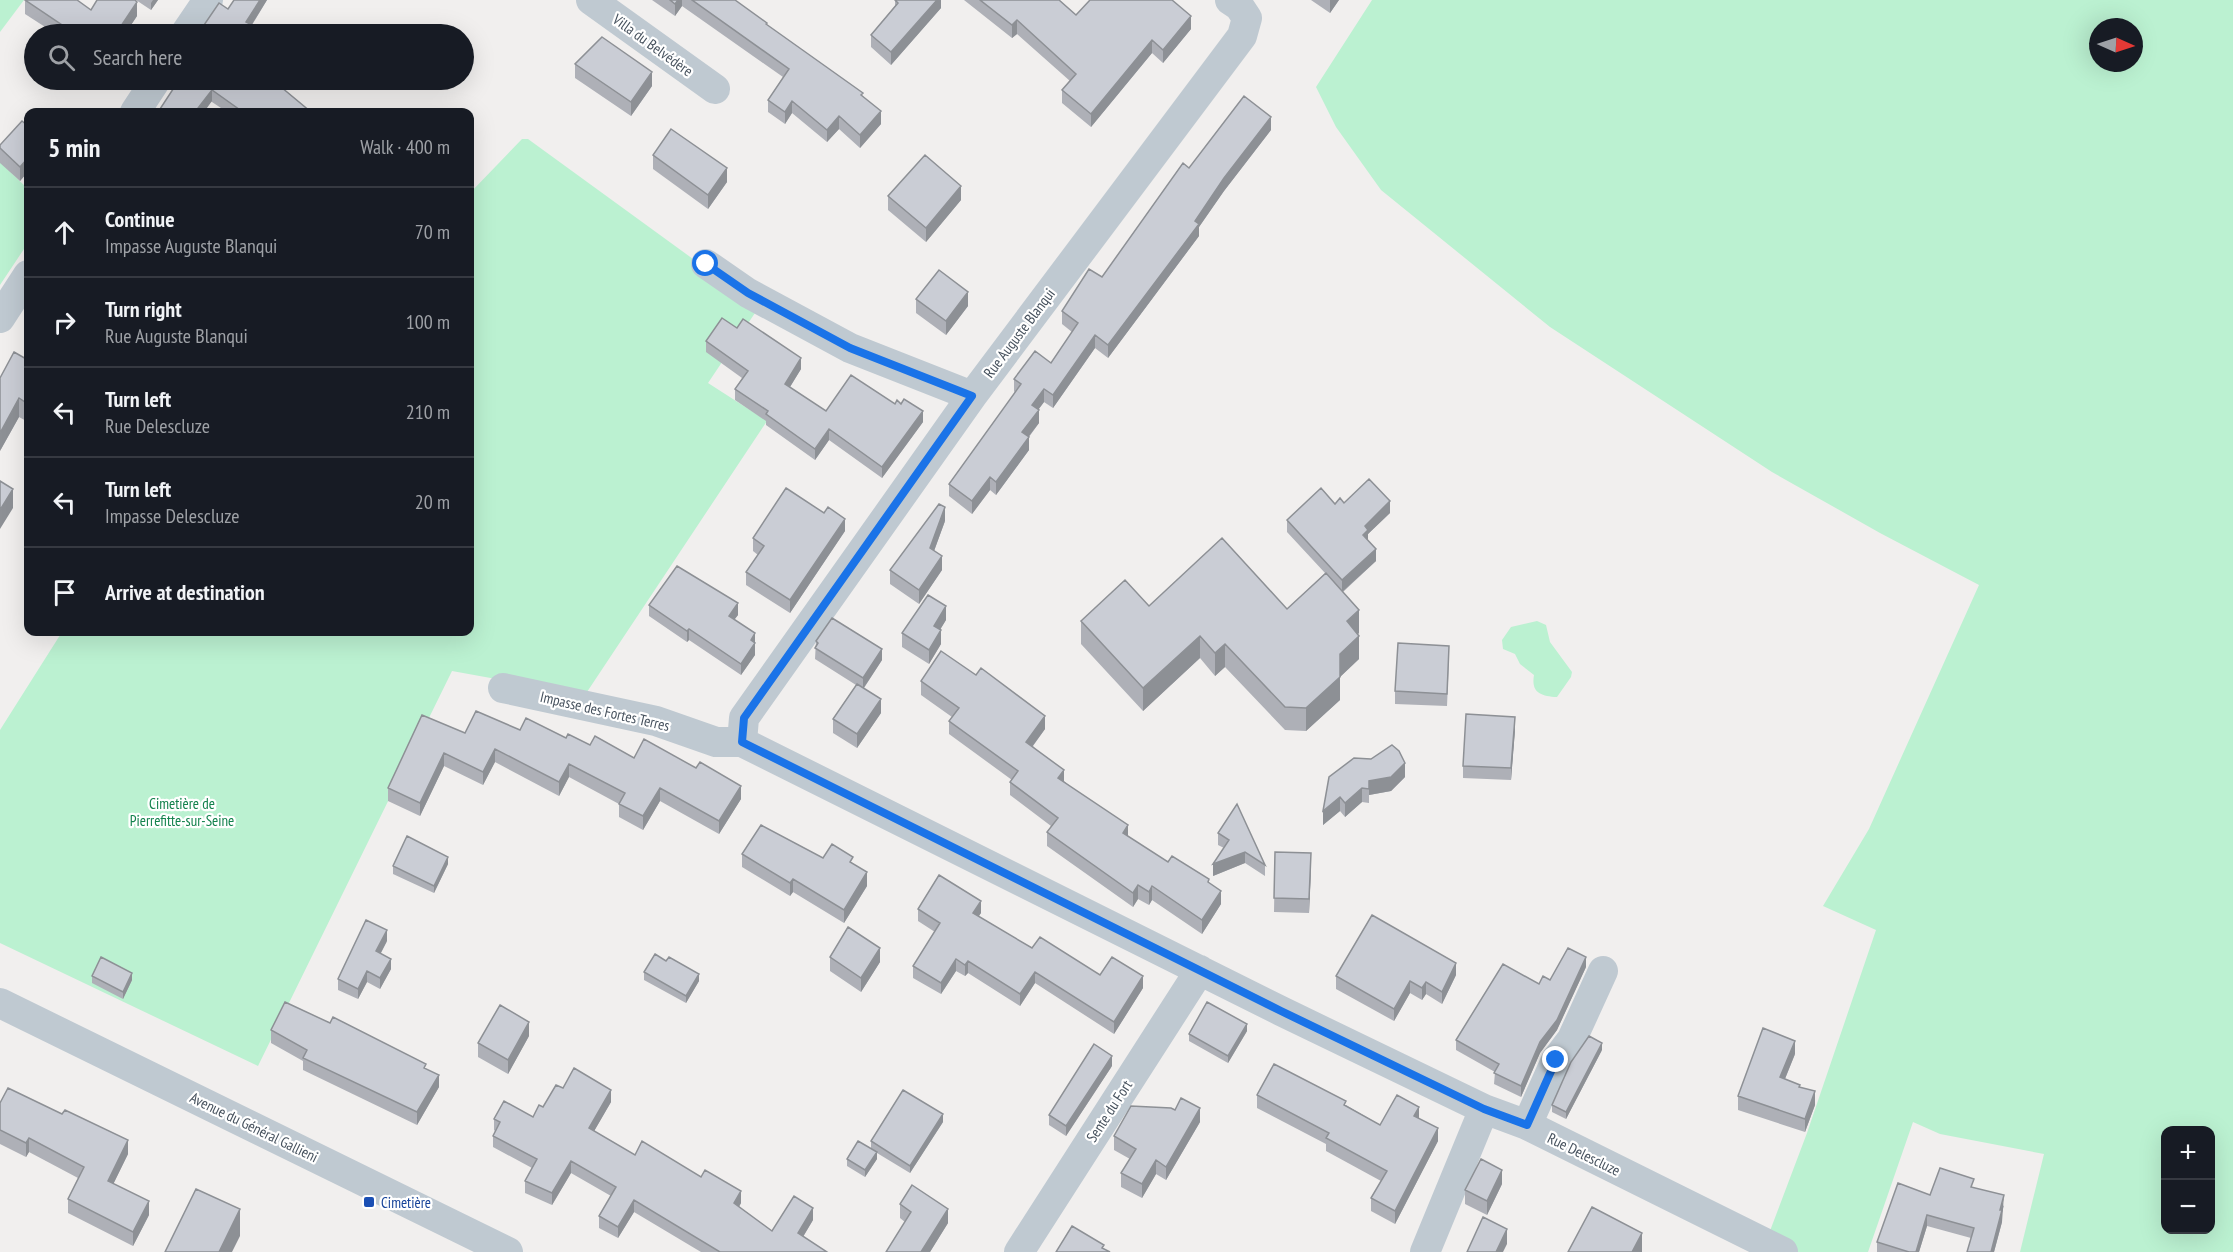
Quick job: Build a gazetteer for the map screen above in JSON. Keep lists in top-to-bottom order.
{
  "streets": {
    "street": [
      "Villa du Belvédère",
      "Rue Auguste Blanqui",
      "Impasse des Fortes Terres",
      "Sente du Fort",
      "Avenue du Général Gallieni",
      "Rue Delescluze"
    ]
  },
  "crossings": [
    ["Rue Auguste Blanqui", "Impasse des Fortes Terres"],
    ["Rue Auguste Blanqui", "Rue Delescluze"],
    ["Impasse des Fortes Terres", "Rue Delescluze"],
    ["Sente du Fort", "Rue Delescluze"]
  ],
  "parks": ["Cimetière de Pierrefitte-sur-Seine"],
  "places": {
    "transit": ["Cimetière"]
  },
  "north": "right",
  "page": {
    "search": "Search here",
    "heading": ["5 min", "Walk · 400 m"],
    "list": [
      ["Continue", "Impasse Auguste Blanqui", "70 m"],
      ["Turn right", "Rue Auguste Blanqui", "100 m"],
      ["Turn left", "Rue Delescluze", "210 m"],
      ["Turn left", "Impasse Delescluze", "20 m"],
      "Arrive at destination"
    ],
    "map_buttons": ["+", "−"]
  }
}
